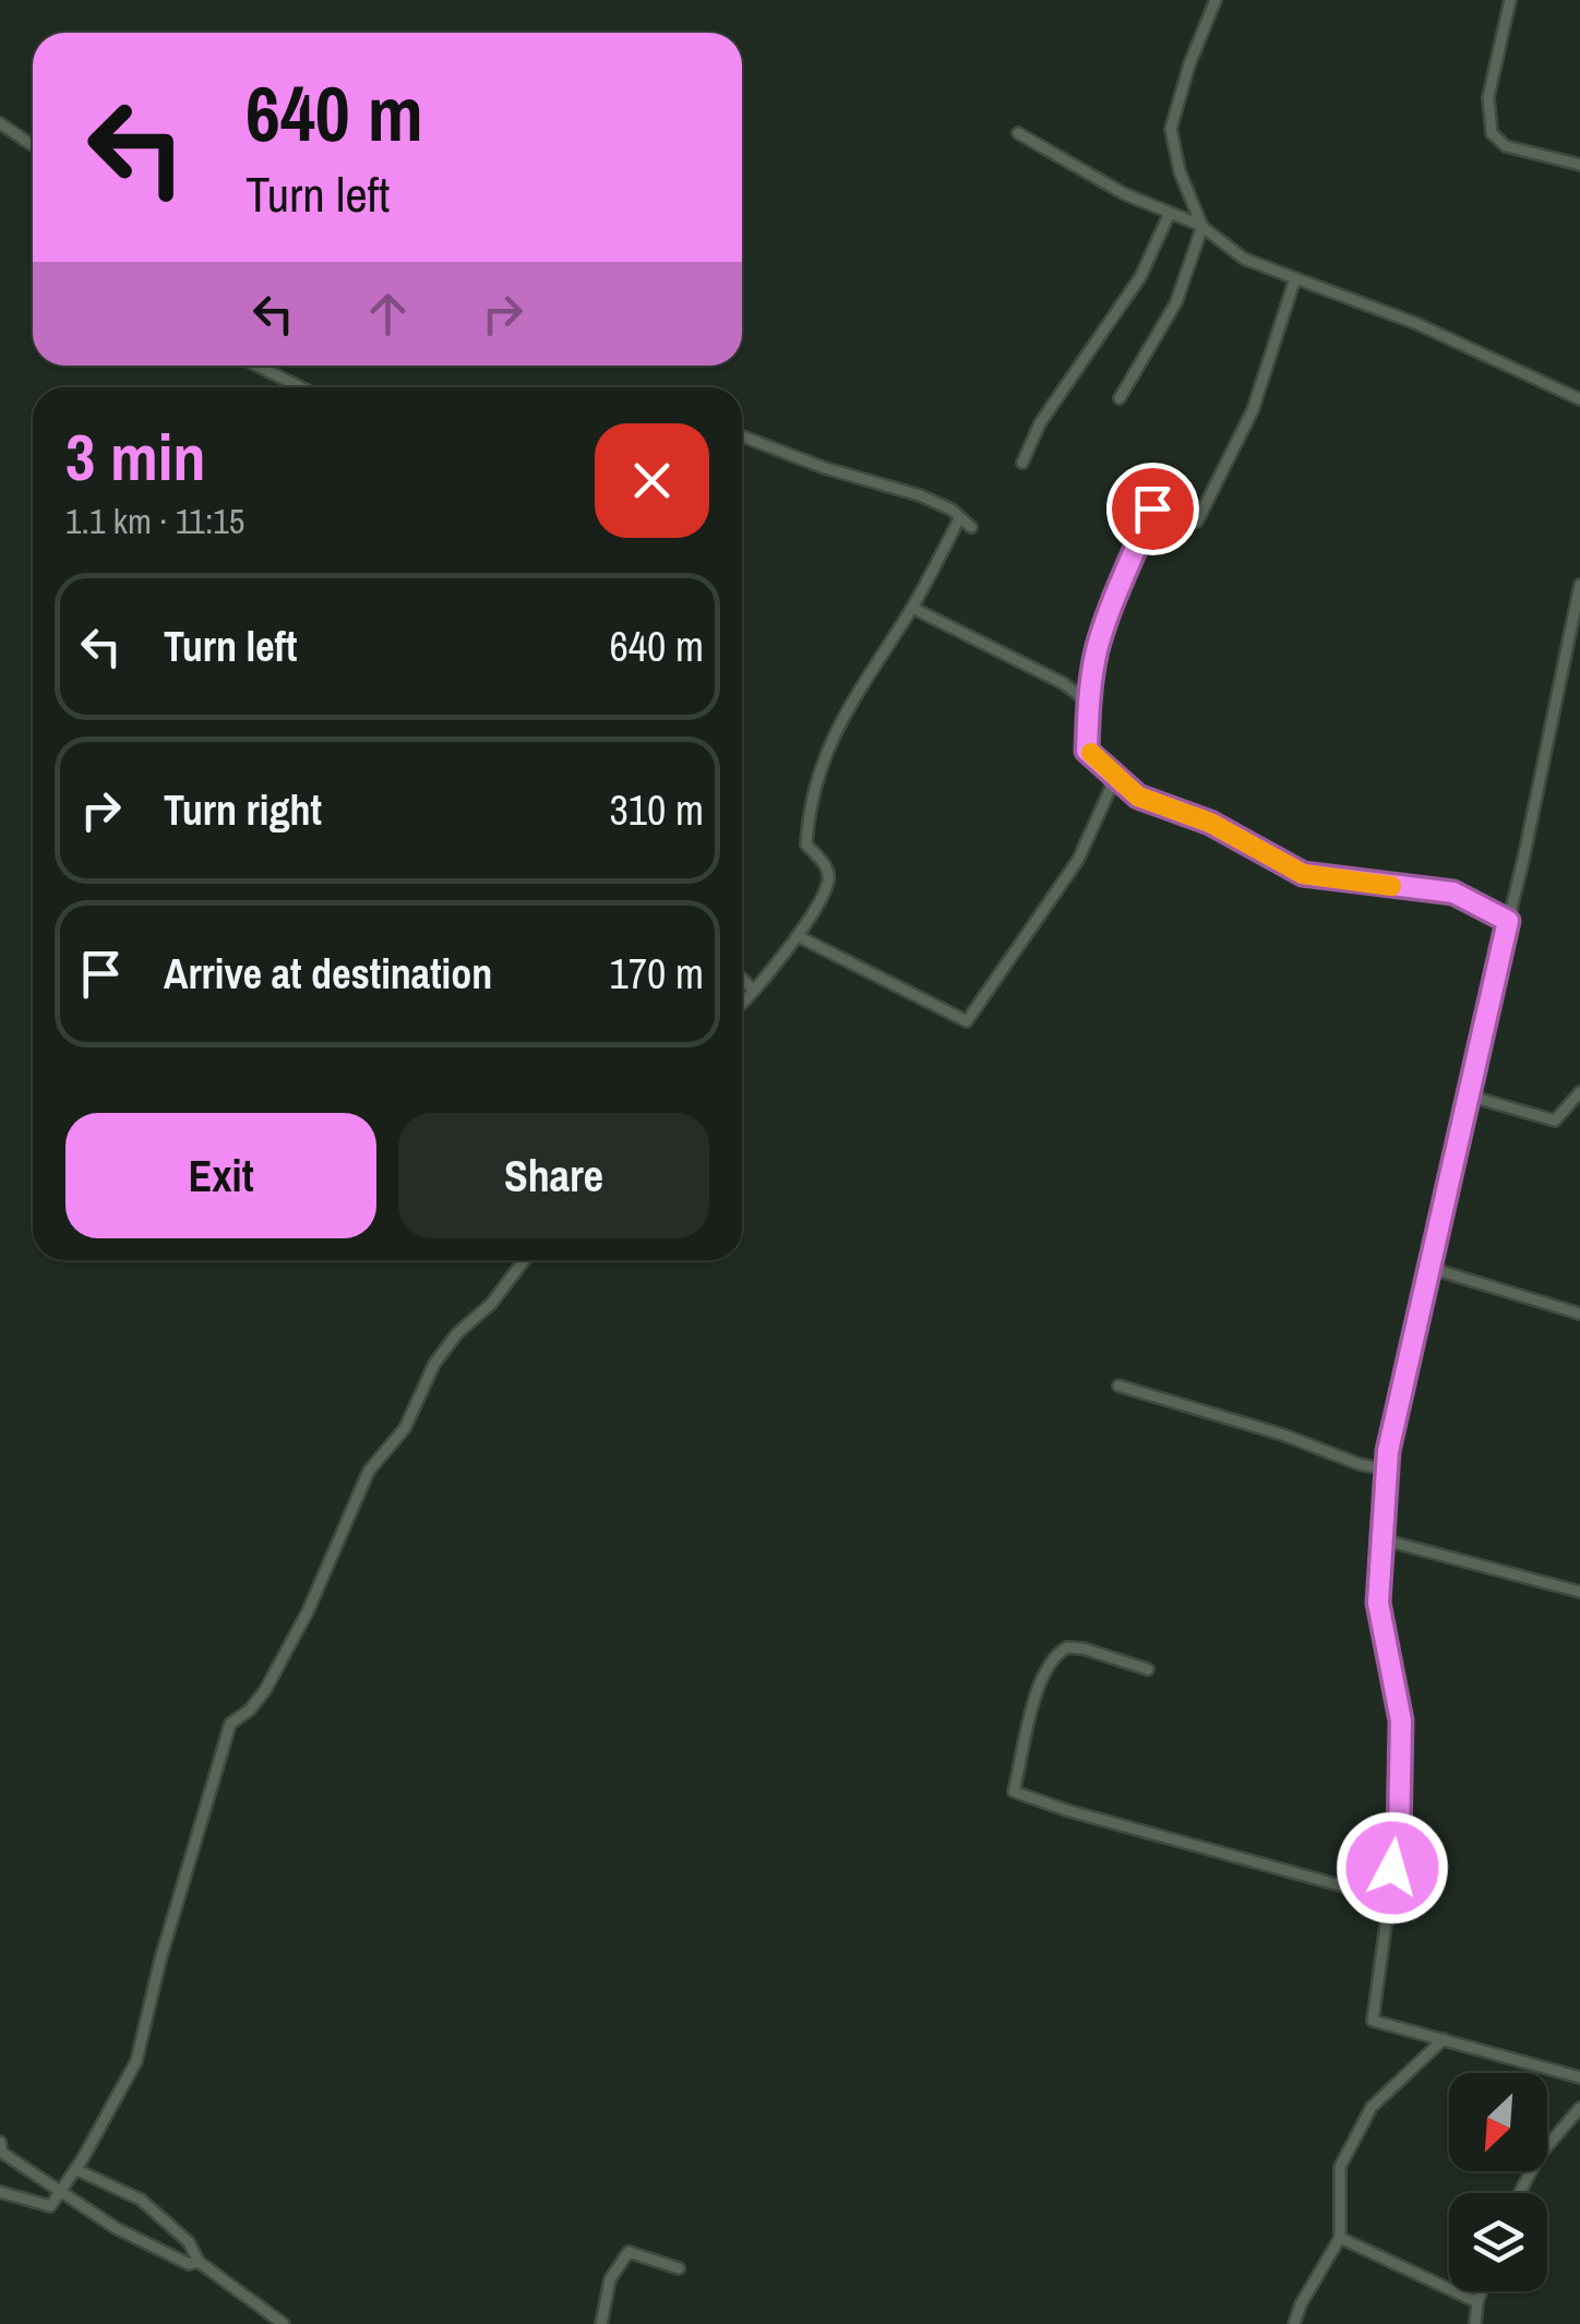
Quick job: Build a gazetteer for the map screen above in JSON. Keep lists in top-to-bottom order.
{
  "north": "bottom left",
  "page": {
    "turn": ["640 m", "Turn left"],
    "heading": ["3 min", "1.1 km · 11:15"],
    "list": [
      {
        "name": "Turn left",
        "value": "640 m"
      },
      {
        "name": "Turn right",
        "value": "310 m"
      },
      {
        "name": "Arrive at destination",
        "value": "170 m"
      }
    ],
    "buttons": ["Exit", "Share"]
  }
}
